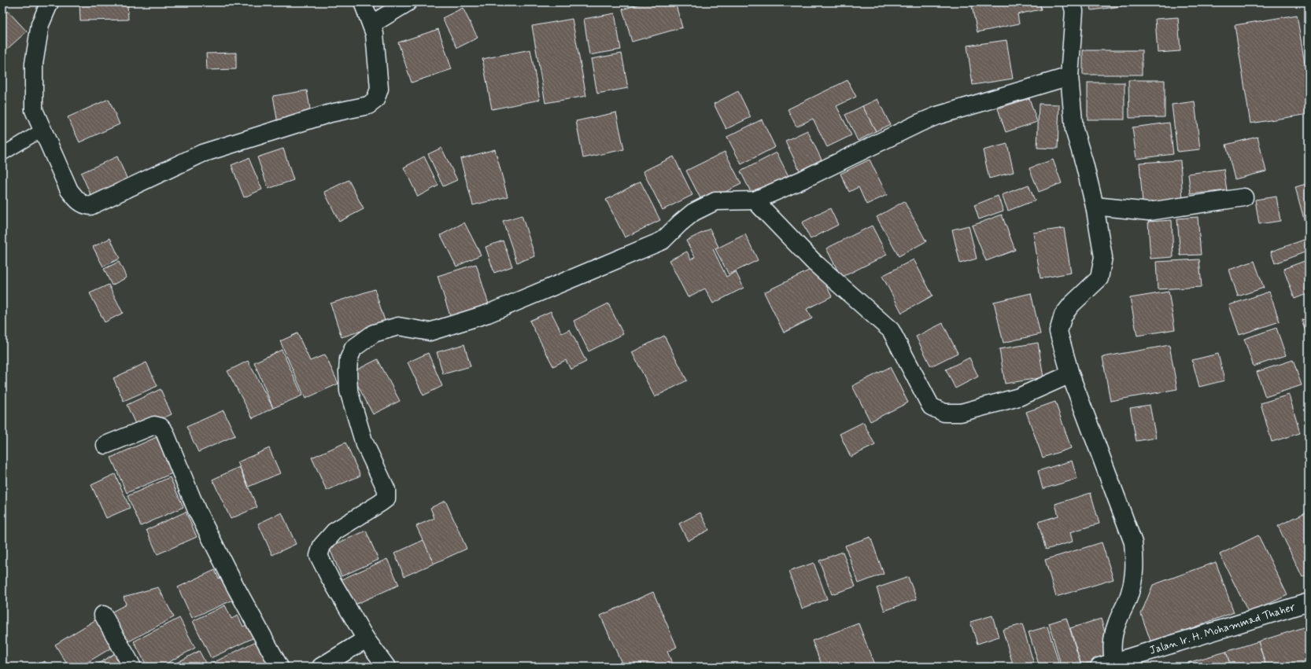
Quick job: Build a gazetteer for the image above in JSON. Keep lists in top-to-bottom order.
{
  "streets": {
    "street": ["Jalan Ir. H. Mohammad Thaher"]
  }
}
